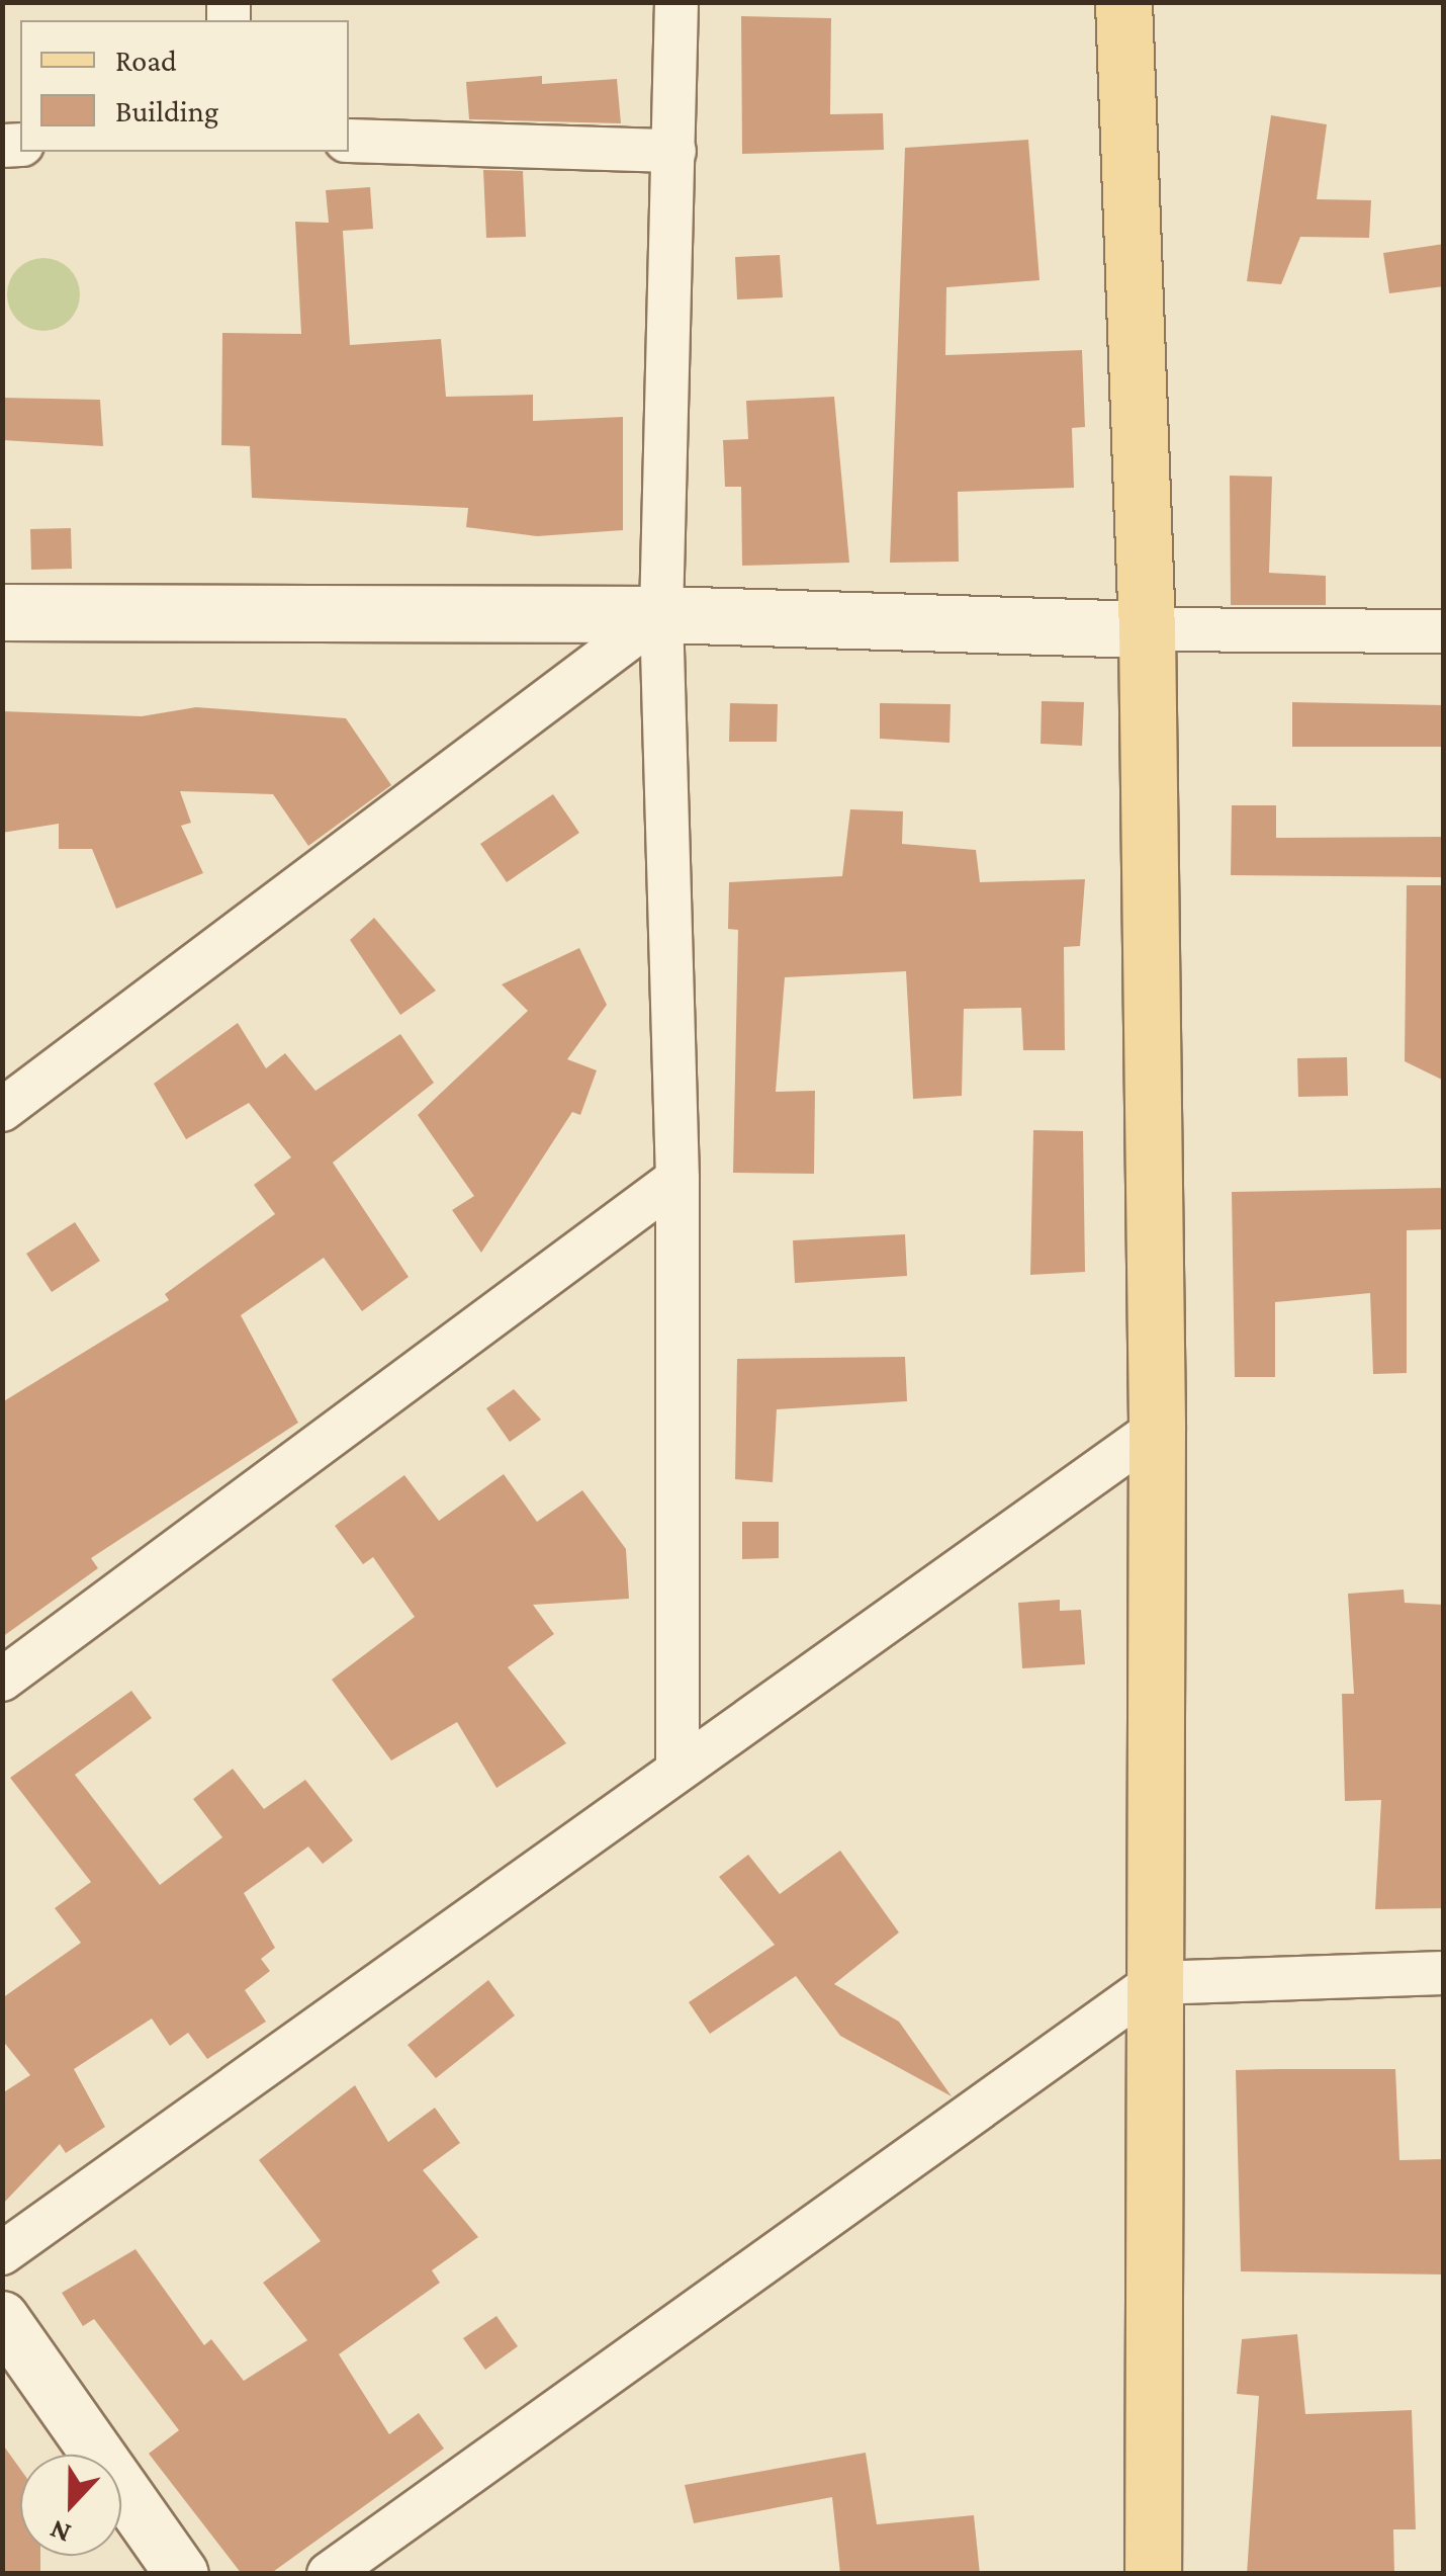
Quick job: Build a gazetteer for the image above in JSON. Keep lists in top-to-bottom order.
{
  "legend": ["Road", "Building"],
  "north": "bottom"
}
